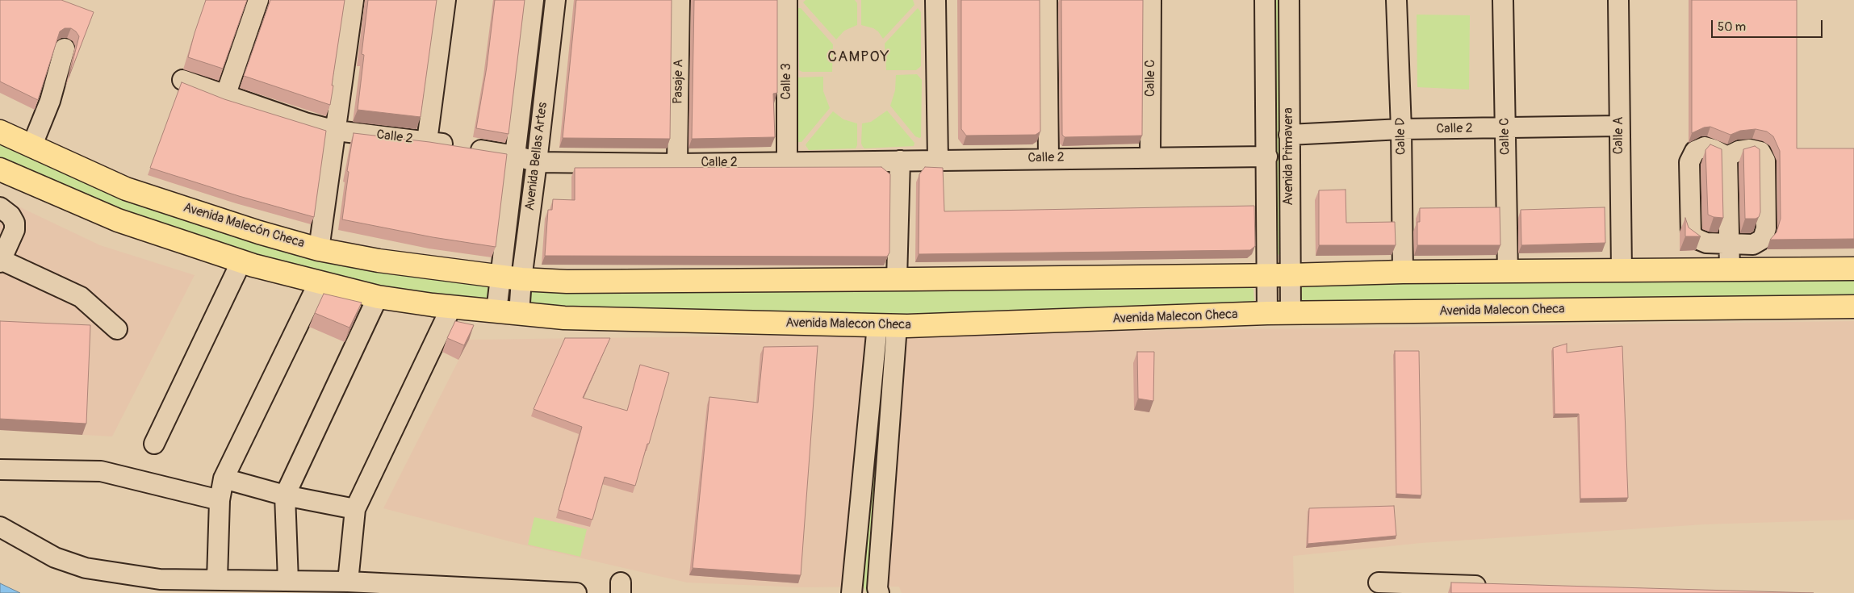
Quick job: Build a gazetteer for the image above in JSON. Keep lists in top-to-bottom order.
{
  "streets": {
    "main road": ["Avenida Malecón Checa", "Avenida Malecon Checa"],
    "street": [
      "Calle C",
      "Pasaje A",
      "Calle 3",
      "Calle 2",
      "Calle A",
      "Calle D",
      "Avenida Bellas Artes",
      "Avenida Primavera"
    ]
  },
  "crossings": [
    ["Calle C", "Calle 2"],
    ["Pasaje A", "Calle 2"],
    ["Calle 3", "Calle 2"],
    ["Calle 2", "Calle A"],
    ["Calle 2", "Calle D"],
    ["Calle 2", "Avenida Bellas Artes"],
    ["Calle 2", "Avenida Primavera"],
    ["Avenida Bellas Artes", "Avenida Malecón Checa"],
    ["Avenida Bellas Artes", "Avenida Malecon Checa"],
    ["Avenida Primavera", "Avenida Malecon Checa"]
  ],
  "districts": ["CAMPOY"],
  "scale_bar": "50 m"
}
